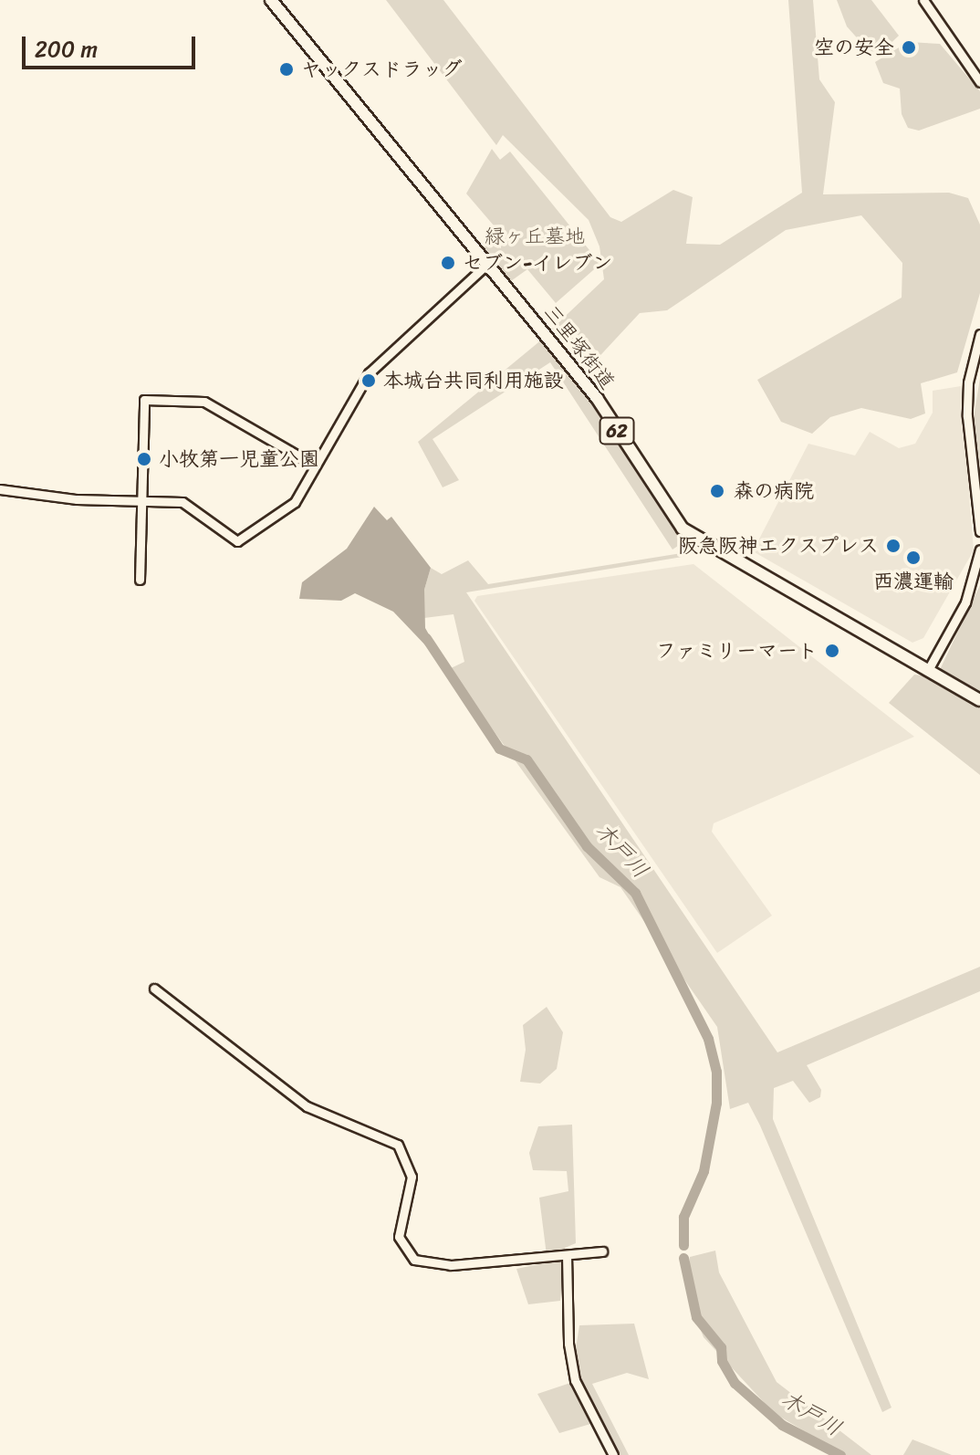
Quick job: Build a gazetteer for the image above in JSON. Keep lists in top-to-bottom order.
{
  "streets": {
    "main road": ["三里塚街道", "62"]
  },
  "water": ["木戸川"],
  "parks": ["緑ヶ丘墓地"],
  "places": [
    "空の安全",
    "ヤックスドラッグ",
    "セブン-イレブン",
    "本城台共同利用施設",
    "小牧第一児童公園",
    "森の病院",
    "阪急阪神エクスプレス",
    "西濃運輸",
    "ファミリーマート"
  ],
  "scale_bar": "200 m"
}
